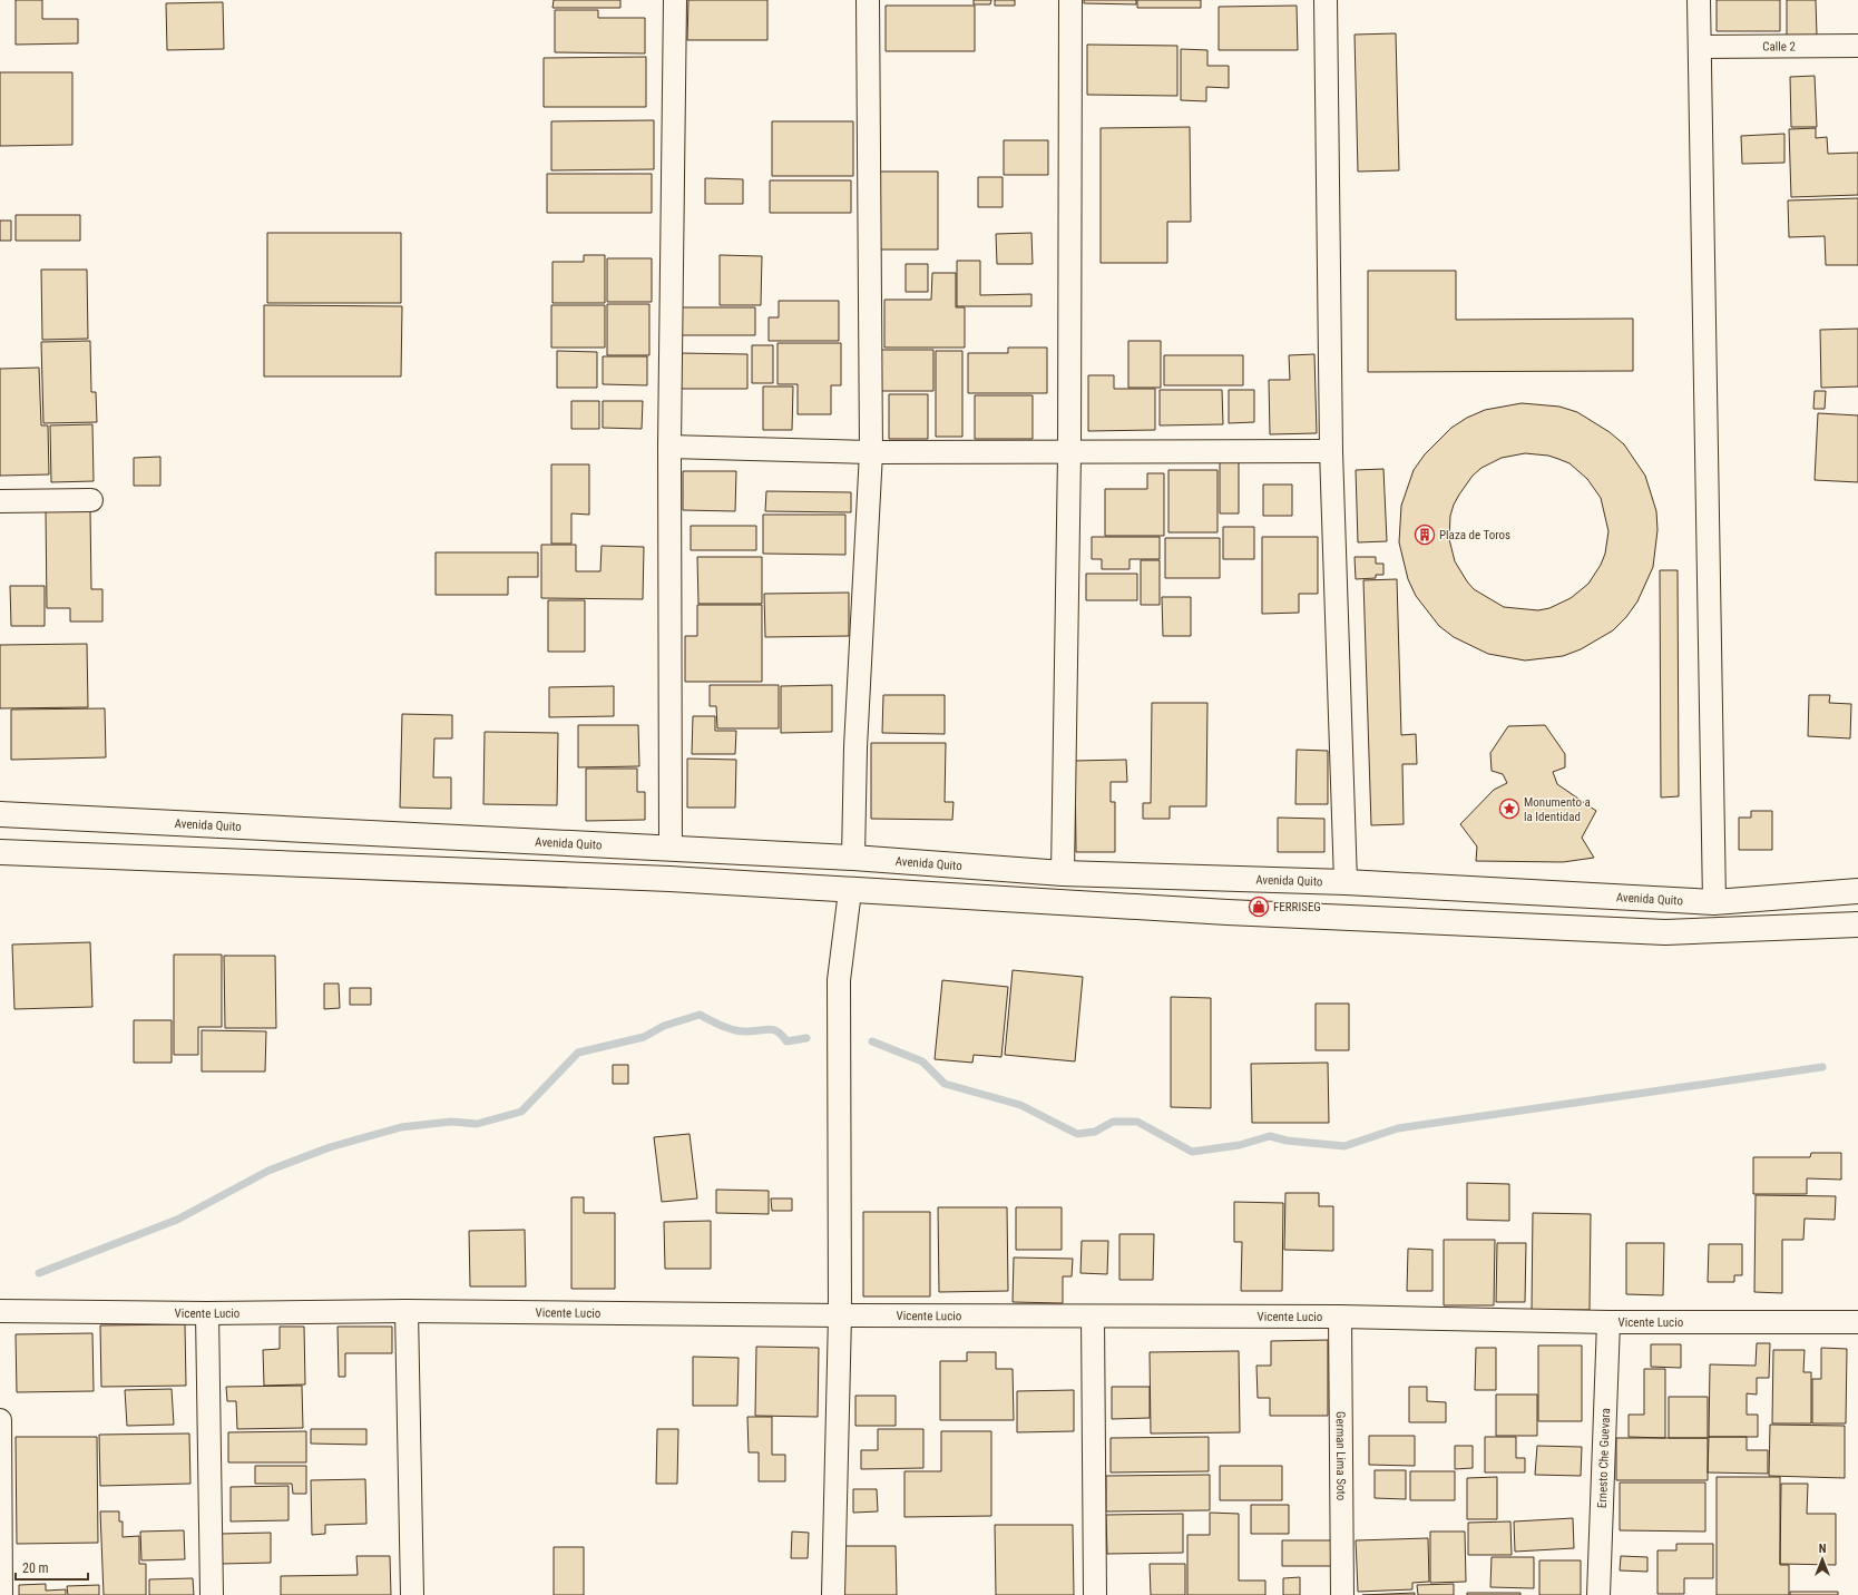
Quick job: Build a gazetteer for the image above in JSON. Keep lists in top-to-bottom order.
{
  "streets": {
    "highway": ["Avenida Quito"],
    "street": [
      "Calle 2",
      "Vicente Lucio",
      "German Lima Soto",
      "Ernesto Che Guevara"
    ]
  },
  "crossings": [
    ["Vicente Lucio", "German Lima Soto"],
    ["Vicente Lucio", "Ernesto Che Guevara"]
  ],
  "places": {
    "building": ["Plaza de Toros"],
    "place": ["Monumento a la Identidad"],
    "shop": ["FERRISEG"]
  },
  "scale_bar": "20 m",
  "north": "top"
}
